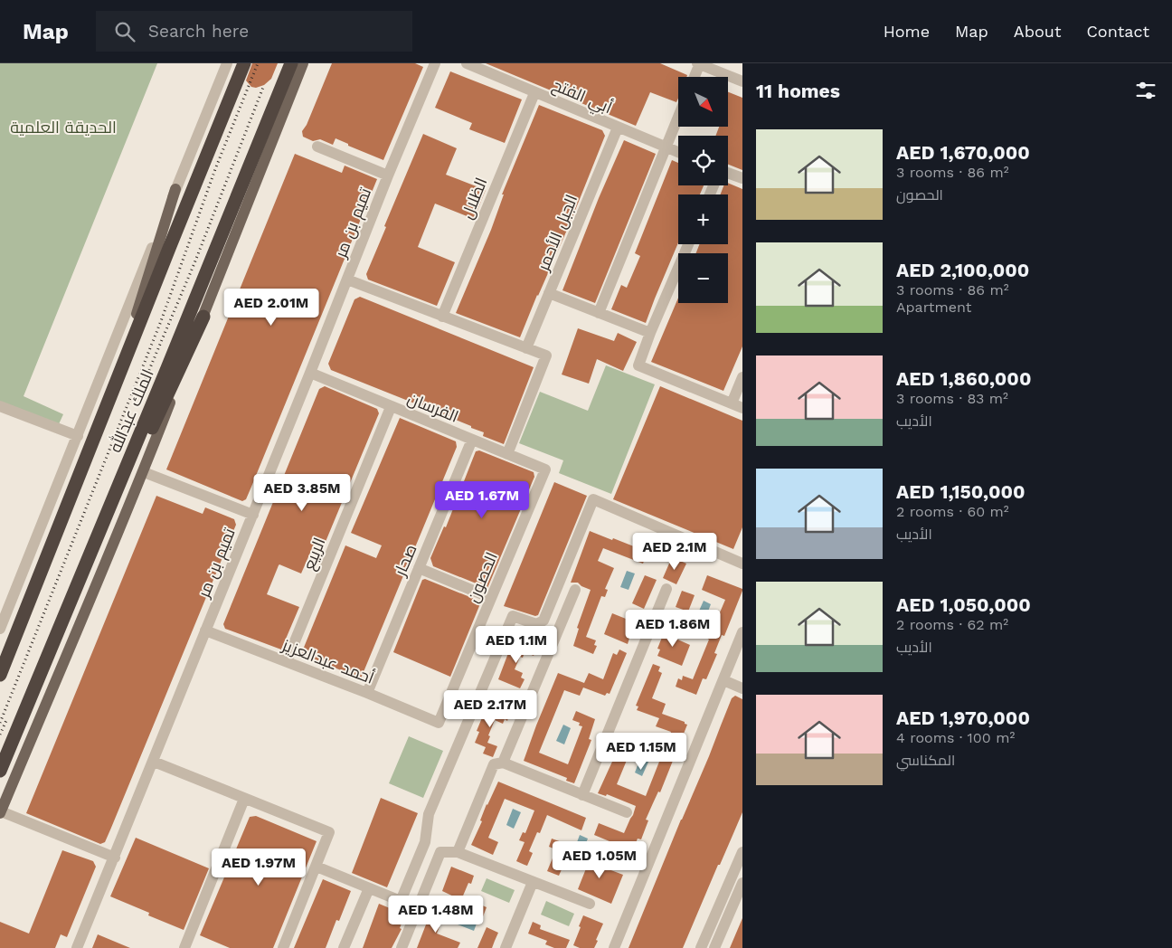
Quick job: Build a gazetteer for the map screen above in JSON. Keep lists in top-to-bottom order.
{
  "streets": {
    "highway": ["الملك عبدالله"],
    "street": [
      "أبي الفتح",
      "الظلال",
      "تميم بن مر",
      "الجبل الأحمر",
      "الفرسان",
      "الربيع",
      "صحار",
      "الحصون",
      "أحمد عبدالعزيز"
    ]
  },
  "crossings": [
    ["أبي الفتح", "الظلال"],
    ["أبي الفتح", "الجبل الأحمر"],
    ["تميم بن مر", "الفرسان"],
    ["تميم بن مر", "أحمد عبدالعزيز"],
    ["الفرسان", "الربيع"],
    ["الفرسان", "صحار"],
    ["الفرسان", "الحصون"],
    ["الربيع", "أحمد عبدالعزيز"],
    ["صحار", "أحمد عبدالعزيز"],
    ["الحصون", "أحمد عبدالعزيز"]
  ],
  "parks": ["الحديقة العلمية"],
  "north": "bottom right",
  "page": {
    "header": "Map",
    "search": "Search here",
    "nav": [
      "Home",
      "Map",
      "About",
      "Contact"
    ],
    "heading": "11 homes",
    "map_buttons": ["+", "−"],
    "list": [
      {
        "name": "AED 1,670,000",
        "note": "3 rooms · 86 m² · الحصون"
      },
      {
        "name": "AED 2,100,000",
        "note": "3 rooms · 86 m² · Apartment"
      },
      {
        "name": "AED 1,860,000",
        "note": "3 rooms · 83 m² · الأديب"
      },
      {
        "name": "AED 1,150,000",
        "note": "2 rooms · 60 m² · الأديب"
      },
      {
        "name": "AED 1,050,000",
        "note": "2 rooms · 62 m² · الأديب"
      },
      {
        "name": "AED 1,970,000",
        "note": "4 rooms · 100 m² · المكناسي"
      }
    ],
    "price": [
      "AED 2.01M",
      "AED 3.85M",
      "AED 1.67M",
      "AED 2.1M",
      "AED 1.86M",
      "AED 1.1M",
      "AED 2.17M",
      "AED 1.15M",
      "AED 1.05M",
      "AED 1.97M",
      "AED 1.48M"
    ]
  }
}
